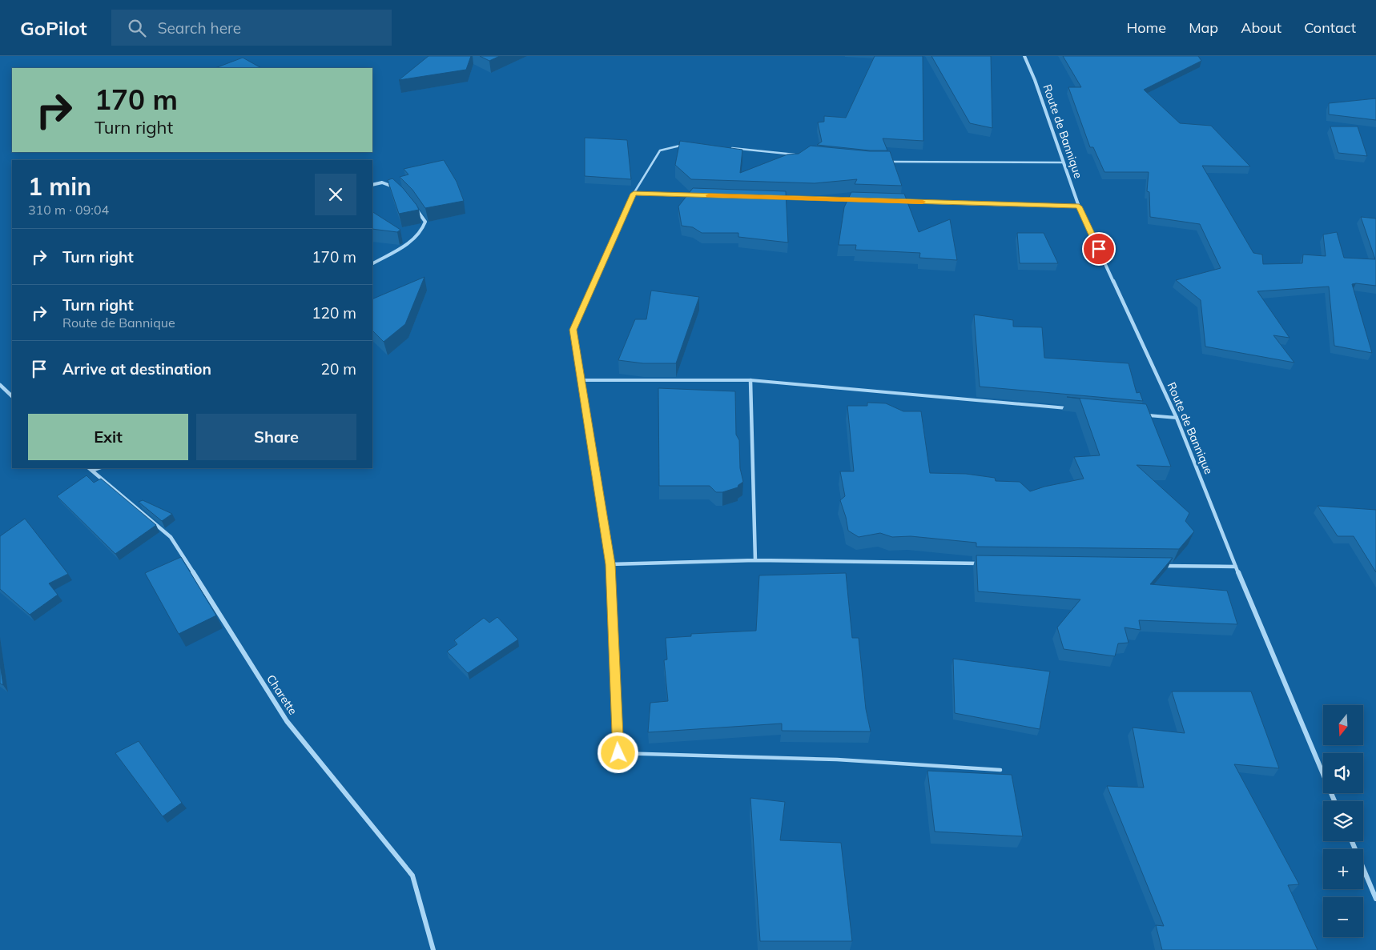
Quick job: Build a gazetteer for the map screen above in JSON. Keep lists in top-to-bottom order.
{
  "streets": {
    "street": ["Route de Bannique", "Charette"]
  },
  "north": "bottom",
  "page": {
    "header": "GoPilot",
    "search": "Search here",
    "nav": [
      "Home",
      "Map",
      "About",
      "Contact"
    ],
    "turn": ["170 m", "Turn right"],
    "heading": ["1 min", "310 m · 09:04"],
    "list": [
      {
        "name": "Turn right",
        "value": "170 m"
      },
      {
        "name": "Turn right",
        "note": "Route de Bannique",
        "value": "120 m"
      },
      {
        "name": "Arrive at destination",
        "value": "20 m"
      }
    ],
    "buttons": ["Exit", "Share"],
    "map_buttons": ["+", "−"]
  }
}
